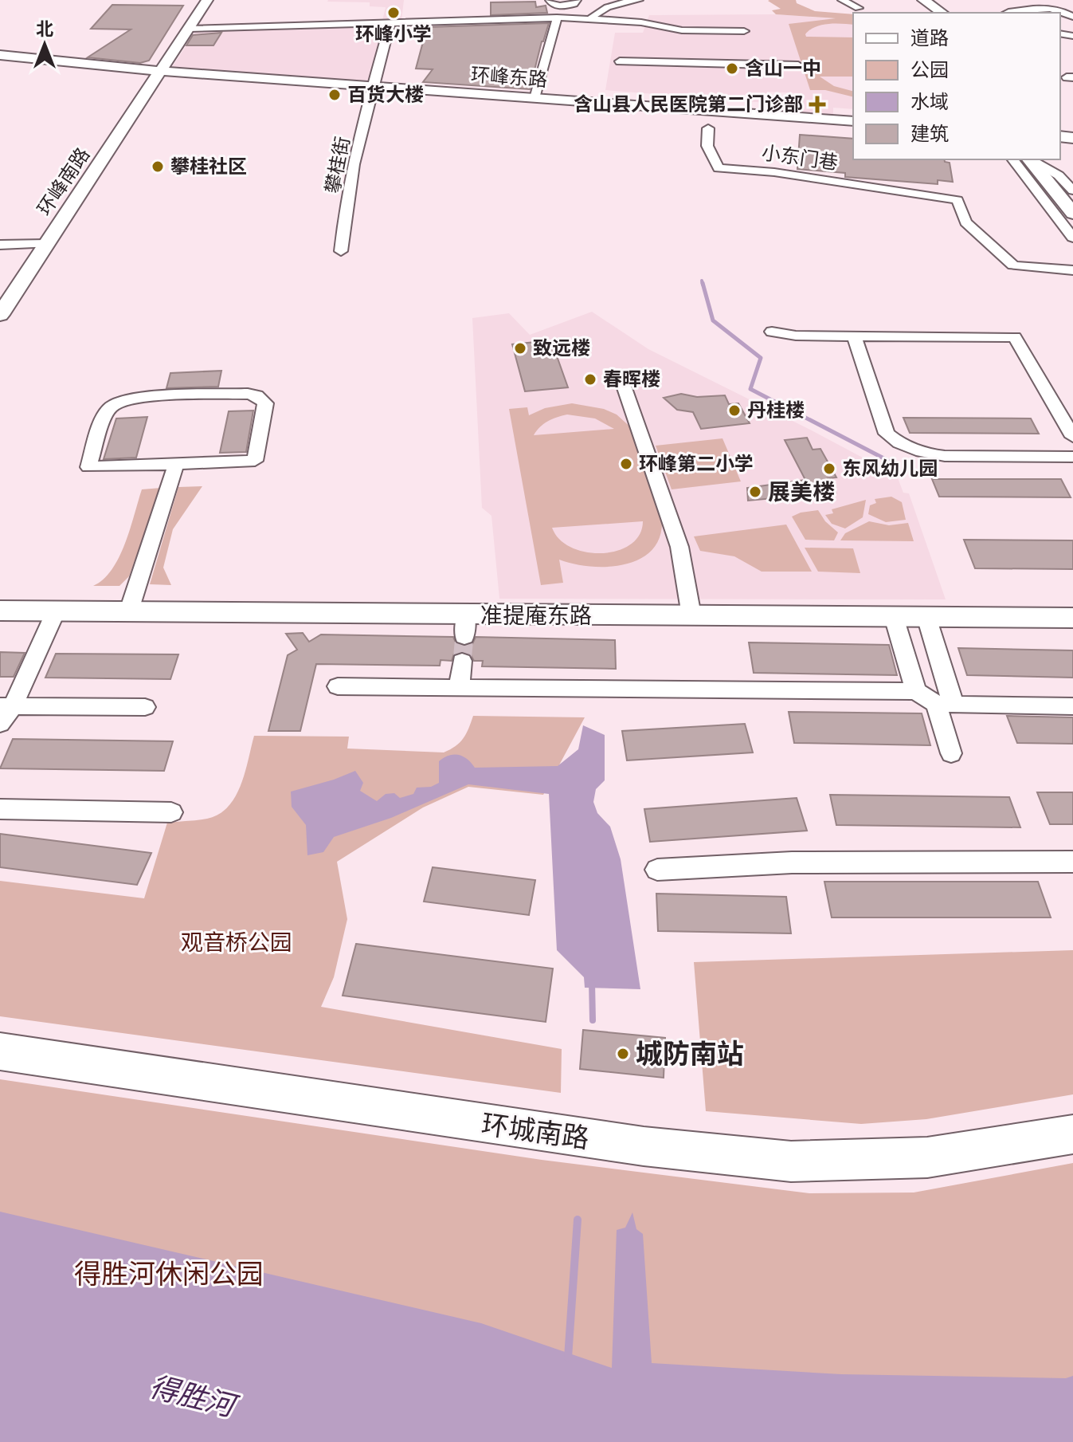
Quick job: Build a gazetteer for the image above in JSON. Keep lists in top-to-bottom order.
{
  "streets": {
    "main road": [
      "环峰东路",
      "环峰南路",
      "准提庵东路",
      "环城南路"
    ],
    "street": ["小东门巷", "攀桂街"]
  },
  "crossings": [
    ["环峰东路", "攀桂街"],
    ["环峰东路", "环峰南路"]
  ],
  "water": ["得胜河"],
  "parks": ["观音桥公园", "得胜河休闲公园"],
  "places": {
    "other": [
      "环峰小学",
      "含山一中",
      "百货大楼",
      "攀桂社区",
      "致远楼",
      "春晖楼",
      "丹桂楼",
      "环峰第二小学",
      "东风幼儿园",
      "展美楼",
      "城防南站"
    ],
    "health": ["含山县人民医院第二门诊部"]
  },
  "legend": [
    "道路",
    "公园",
    "水域",
    "建筑"
  ],
  "north": "top"
}
